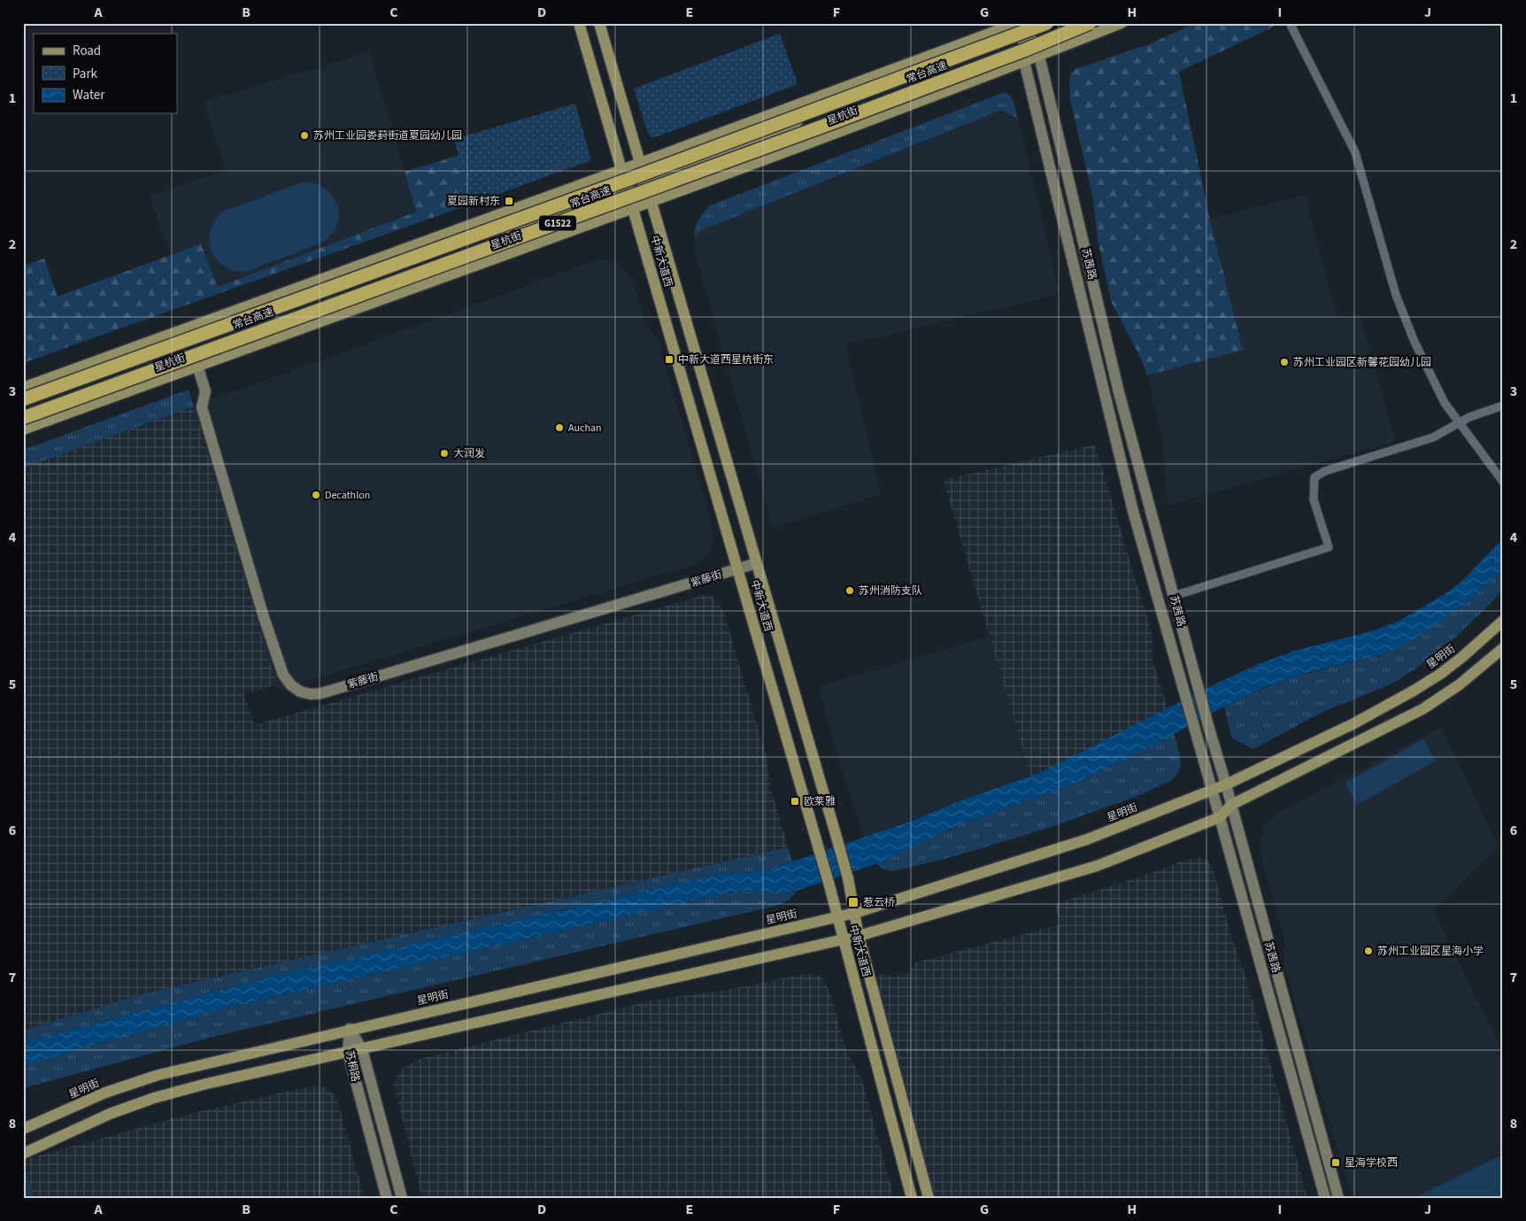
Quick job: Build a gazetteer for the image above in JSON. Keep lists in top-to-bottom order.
{
  "streets": {
    "highway": ["常台高速", "G1522"],
    "main road": [
      "星杭街",
      "中新大道西",
      "苏茜路",
      "紫藤街",
      "星明街",
      "苏桐路"
    ]
  },
  "crossings": [
    ["星杭街", "中新大道西"],
    ["星杭街", "苏茜路"],
    ["星杭街", "紫藤街"],
    ["中新大道西", "紫藤街"],
    ["中新大道西", "星明街"],
    ["苏茜路", "星明街"],
    ["星明街", "苏桐路"]
  ],
  "places": {
    "other": [
      "苏州工业园娄葑街道夏园幼儿园",
      "苏州工业园区新馨花园幼儿园",
      "Auchan",
      "大润发",
      "Decathlon",
      "苏州消防支队",
      "苏州工业园区星海小学"
    ],
    "transit": [
      "夏园新村东",
      "中新大道西星杭街东",
      "欧莱雅",
      "惹云桥",
      "星海学校西"
    ]
  },
  "legend": ["Road", "Park", "Water"],
  "grid": {
    "columns": [
      "A",
      "B",
      "C",
      "D",
      "E",
      "F",
      "G",
      "H",
      "I",
      "J"
    ],
    "rows": [
      "1",
      "2",
      "3",
      "4",
      "5",
      "6",
      "7",
      "8"
    ]
  }
}
